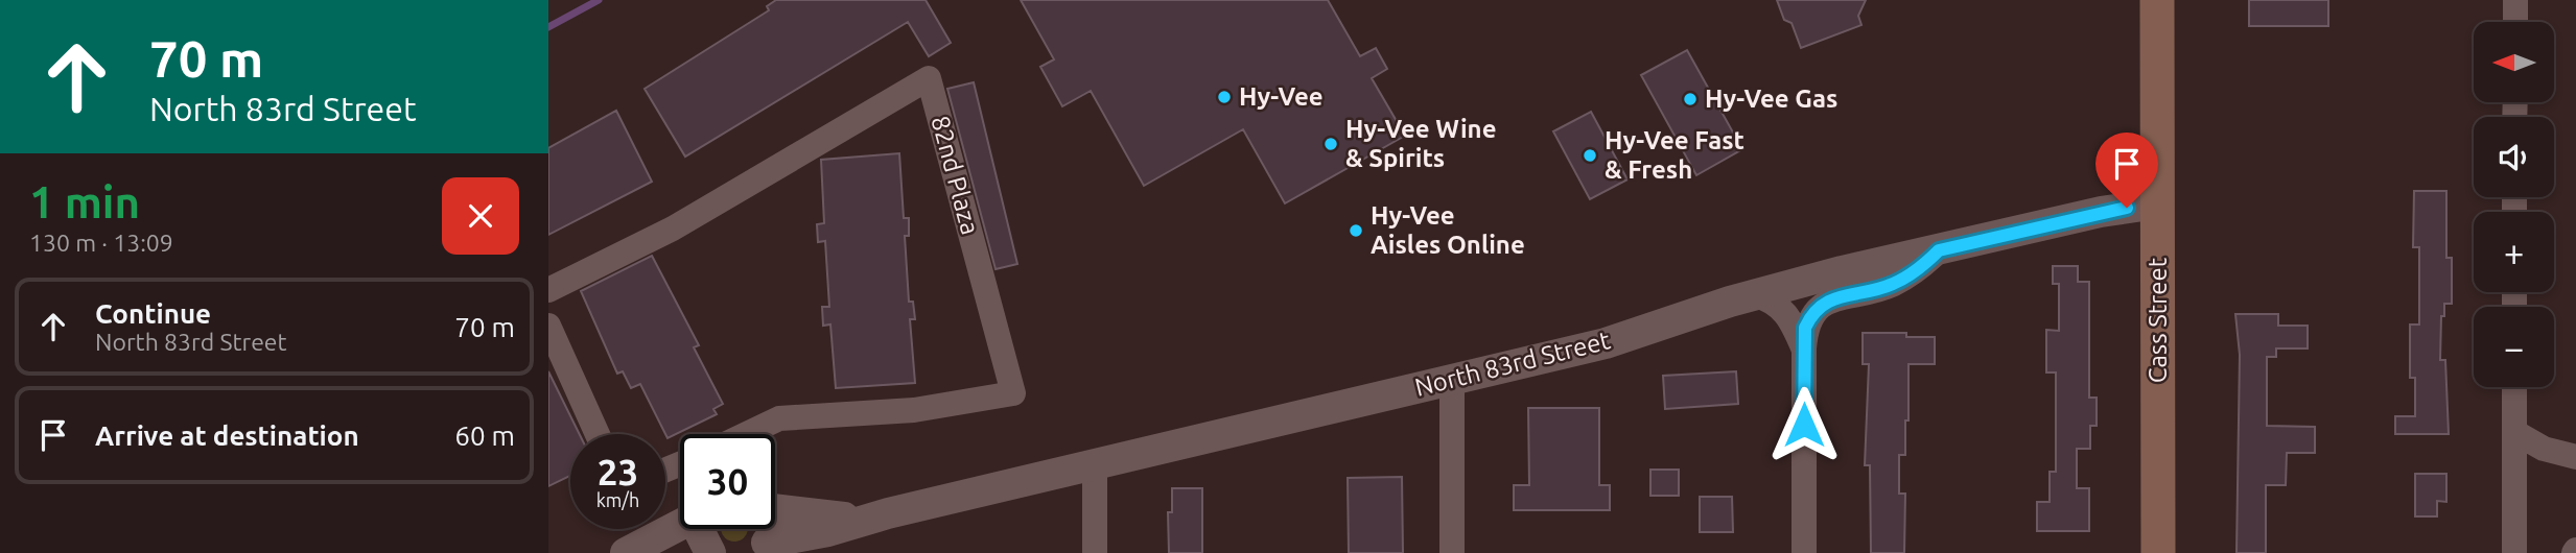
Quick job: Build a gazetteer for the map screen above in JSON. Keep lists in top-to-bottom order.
{
  "streets": {
    "main road": ["Cass Street"],
    "street": ["82nd Plaza", "North 83rd Street"]
  },
  "crossings": [
    ["Cass Street", "North 83rd Street"]
  ],
  "places": [
    "Hy-Vee",
    "Hy-Vee Gas",
    "Hy-Vee Wine & Spirits",
    "Hy-Vee Fast & Fresh",
    "Hy-Vee Aisles Online"
  ],
  "north": "left",
  "page": {
    "turn": ["70 m", "North 83rd Street"],
    "map_buttons": ["+", "−"],
    "heading": ["1 min", "130 m · 13:09"],
    "list": [
      {
        "name": "Continue",
        "note": "North 83rd Street",
        "value": "70 m"
      },
      {
        "name": "Arrive at destination",
        "value": "60 m"
      }
    ],
    "speed": "23 km/h",
    "limit": "30"
  }
}
